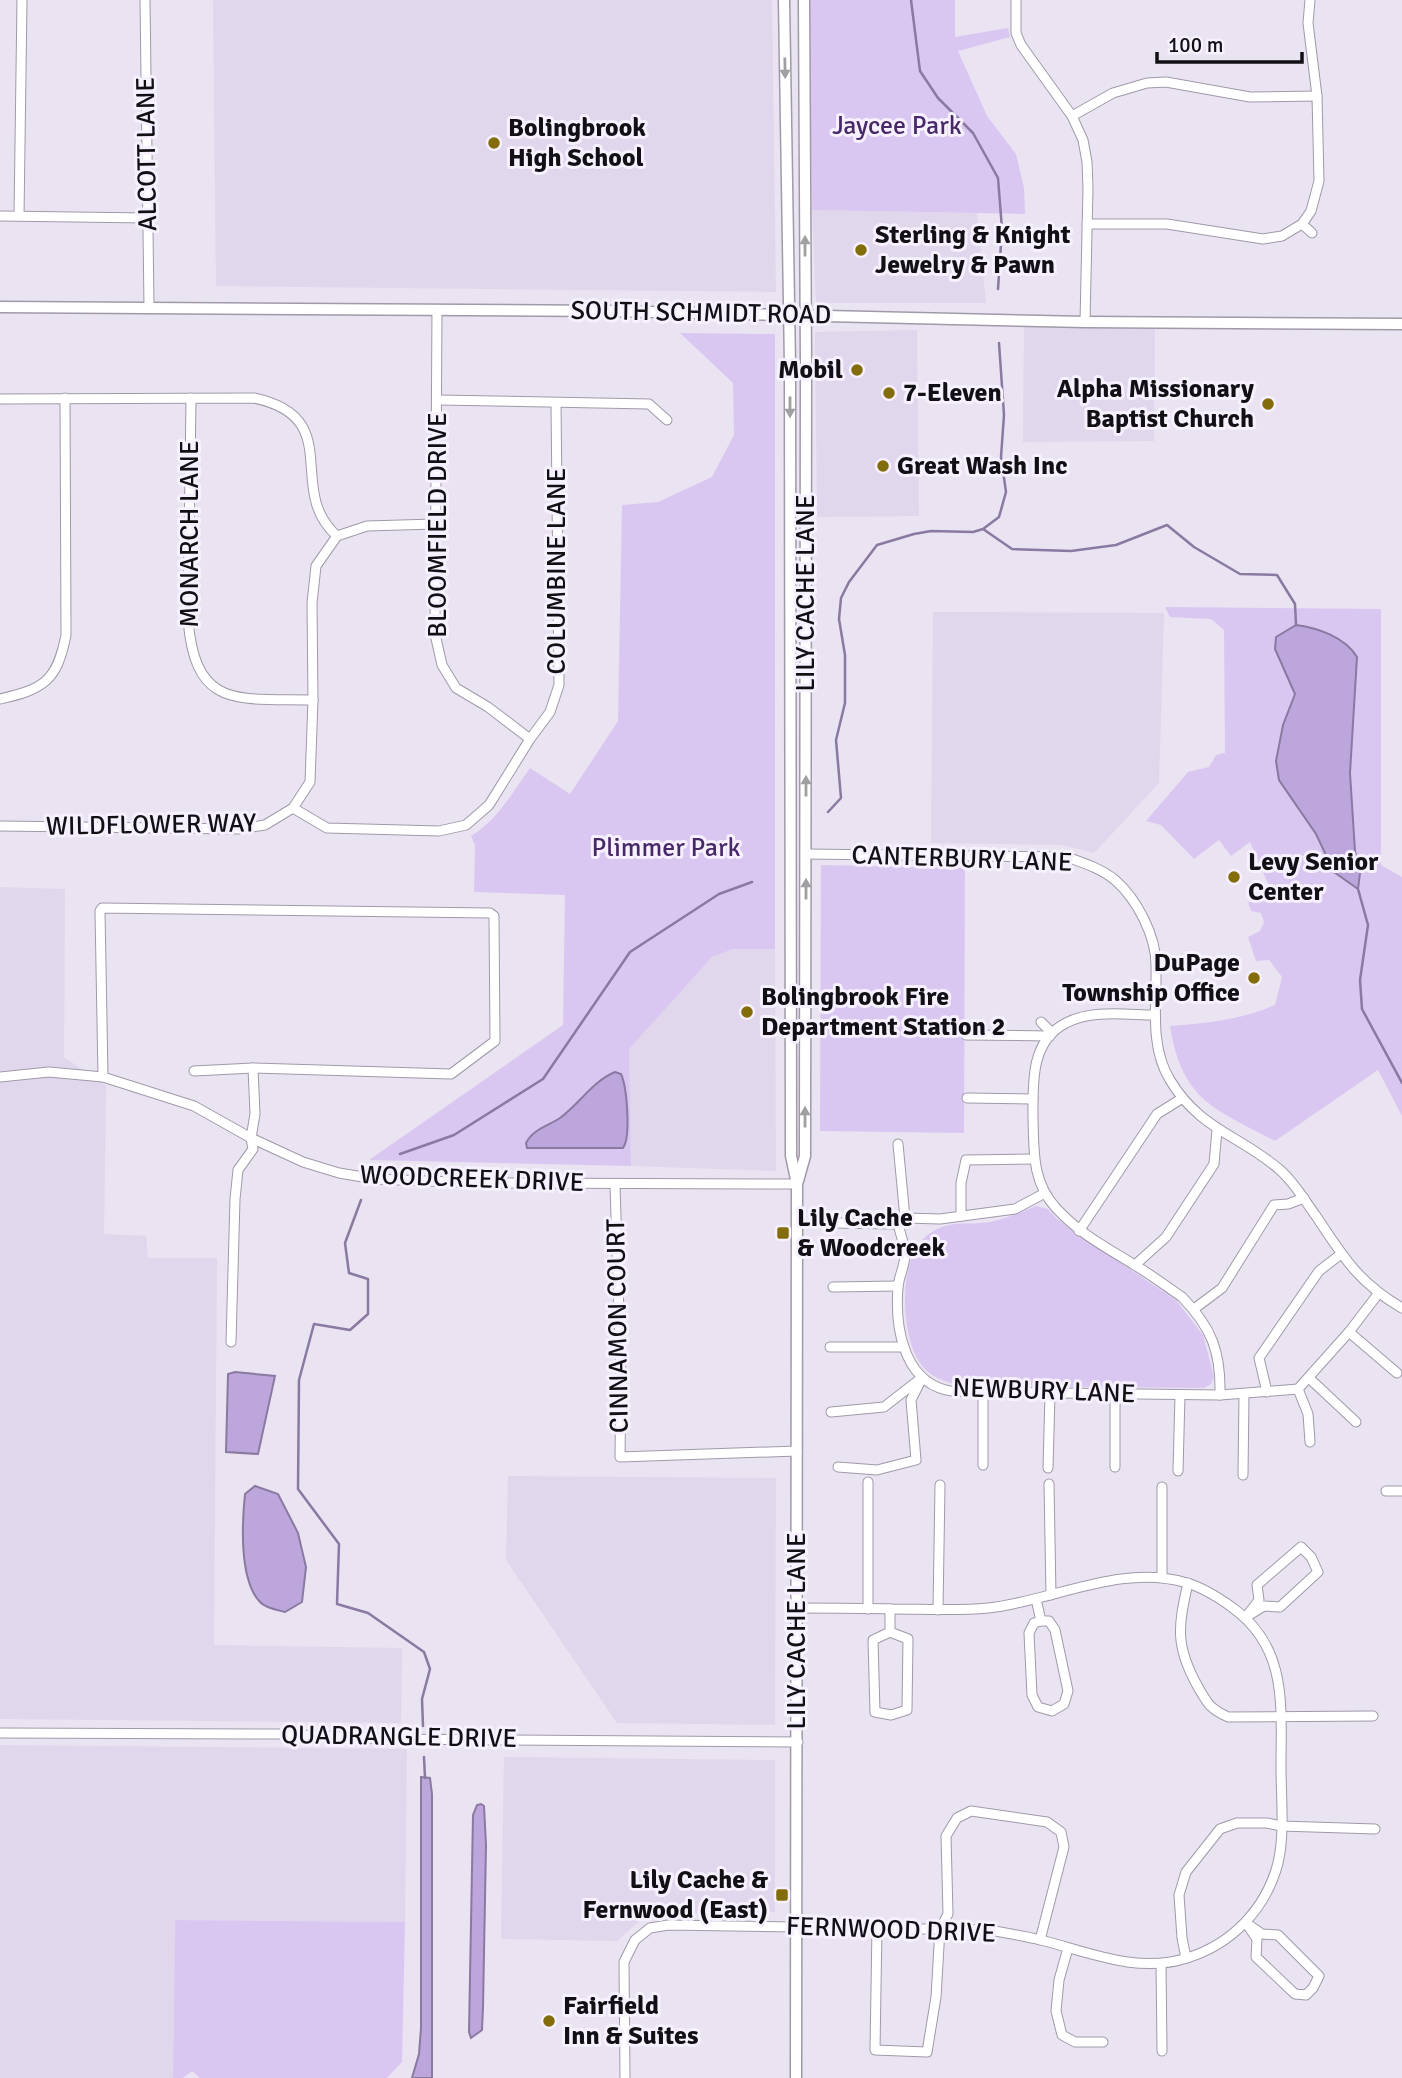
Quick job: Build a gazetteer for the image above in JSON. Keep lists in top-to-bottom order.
{
  "streets": {
    "street": [
      "ALCOTT LANE",
      "SOUTH SCHMIDT ROAD",
      "BLOOMFIELD DRIVE",
      "MONARCH LANE",
      "COLUMBINE LANE",
      "LILY CACHE LANE",
      "WILDFLOWER WAY",
      "CANTERBURY LANE",
      "WOODCREEK DRIVE",
      "CINNAMON COURT",
      "NEWBURY LANE",
      "QUADRANGLE DRIVE",
      "FERNWOOD DRIVE"
    ]
  },
  "crossings": [
    ["ALCOTT LANE", "SOUTH SCHMIDT ROAD"],
    ["SOUTH SCHMIDT ROAD", "BLOOMFIELD DRIVE"],
    ["SOUTH SCHMIDT ROAD", "LILY CACHE LANE"],
    ["BLOOMFIELD DRIVE", "COLUMBINE LANE"],
    ["MONARCH LANE", "WILDFLOWER WAY"],
    ["COLUMBINE LANE", "WILDFLOWER WAY"],
    ["LILY CACHE LANE", "CANTERBURY LANE"],
    ["LILY CACHE LANE", "WOODCREEK DRIVE"],
    ["LILY CACHE LANE", "CINNAMON COURT"],
    ["LILY CACHE LANE", "QUADRANGLE DRIVE"],
    ["LILY CACHE LANE", "FERNWOOD DRIVE"],
    ["WOODCREEK DRIVE", "CINNAMON COURT"]
  ],
  "parks": ["Jaycee Park", "Plimmer Park"],
  "places": {
    "other": [
      "Bolingbrook High School",
      "Sterling & Knight Jewelry & Pawn",
      "Mobil",
      "7-Eleven",
      "Alpha Missionary Baptist Church",
      "Great Wash Inc",
      "Levy Senior Center",
      "DuPage Township Office",
      "Bolingbrook Fire Department Station 2",
      "Fairfield Inn & Suites"
    ],
    "transit": ["Lily Cache & Woodcreek", "Lily Cache & Fernwood (East)"]
  },
  "scale_bar": "100 m"
}
